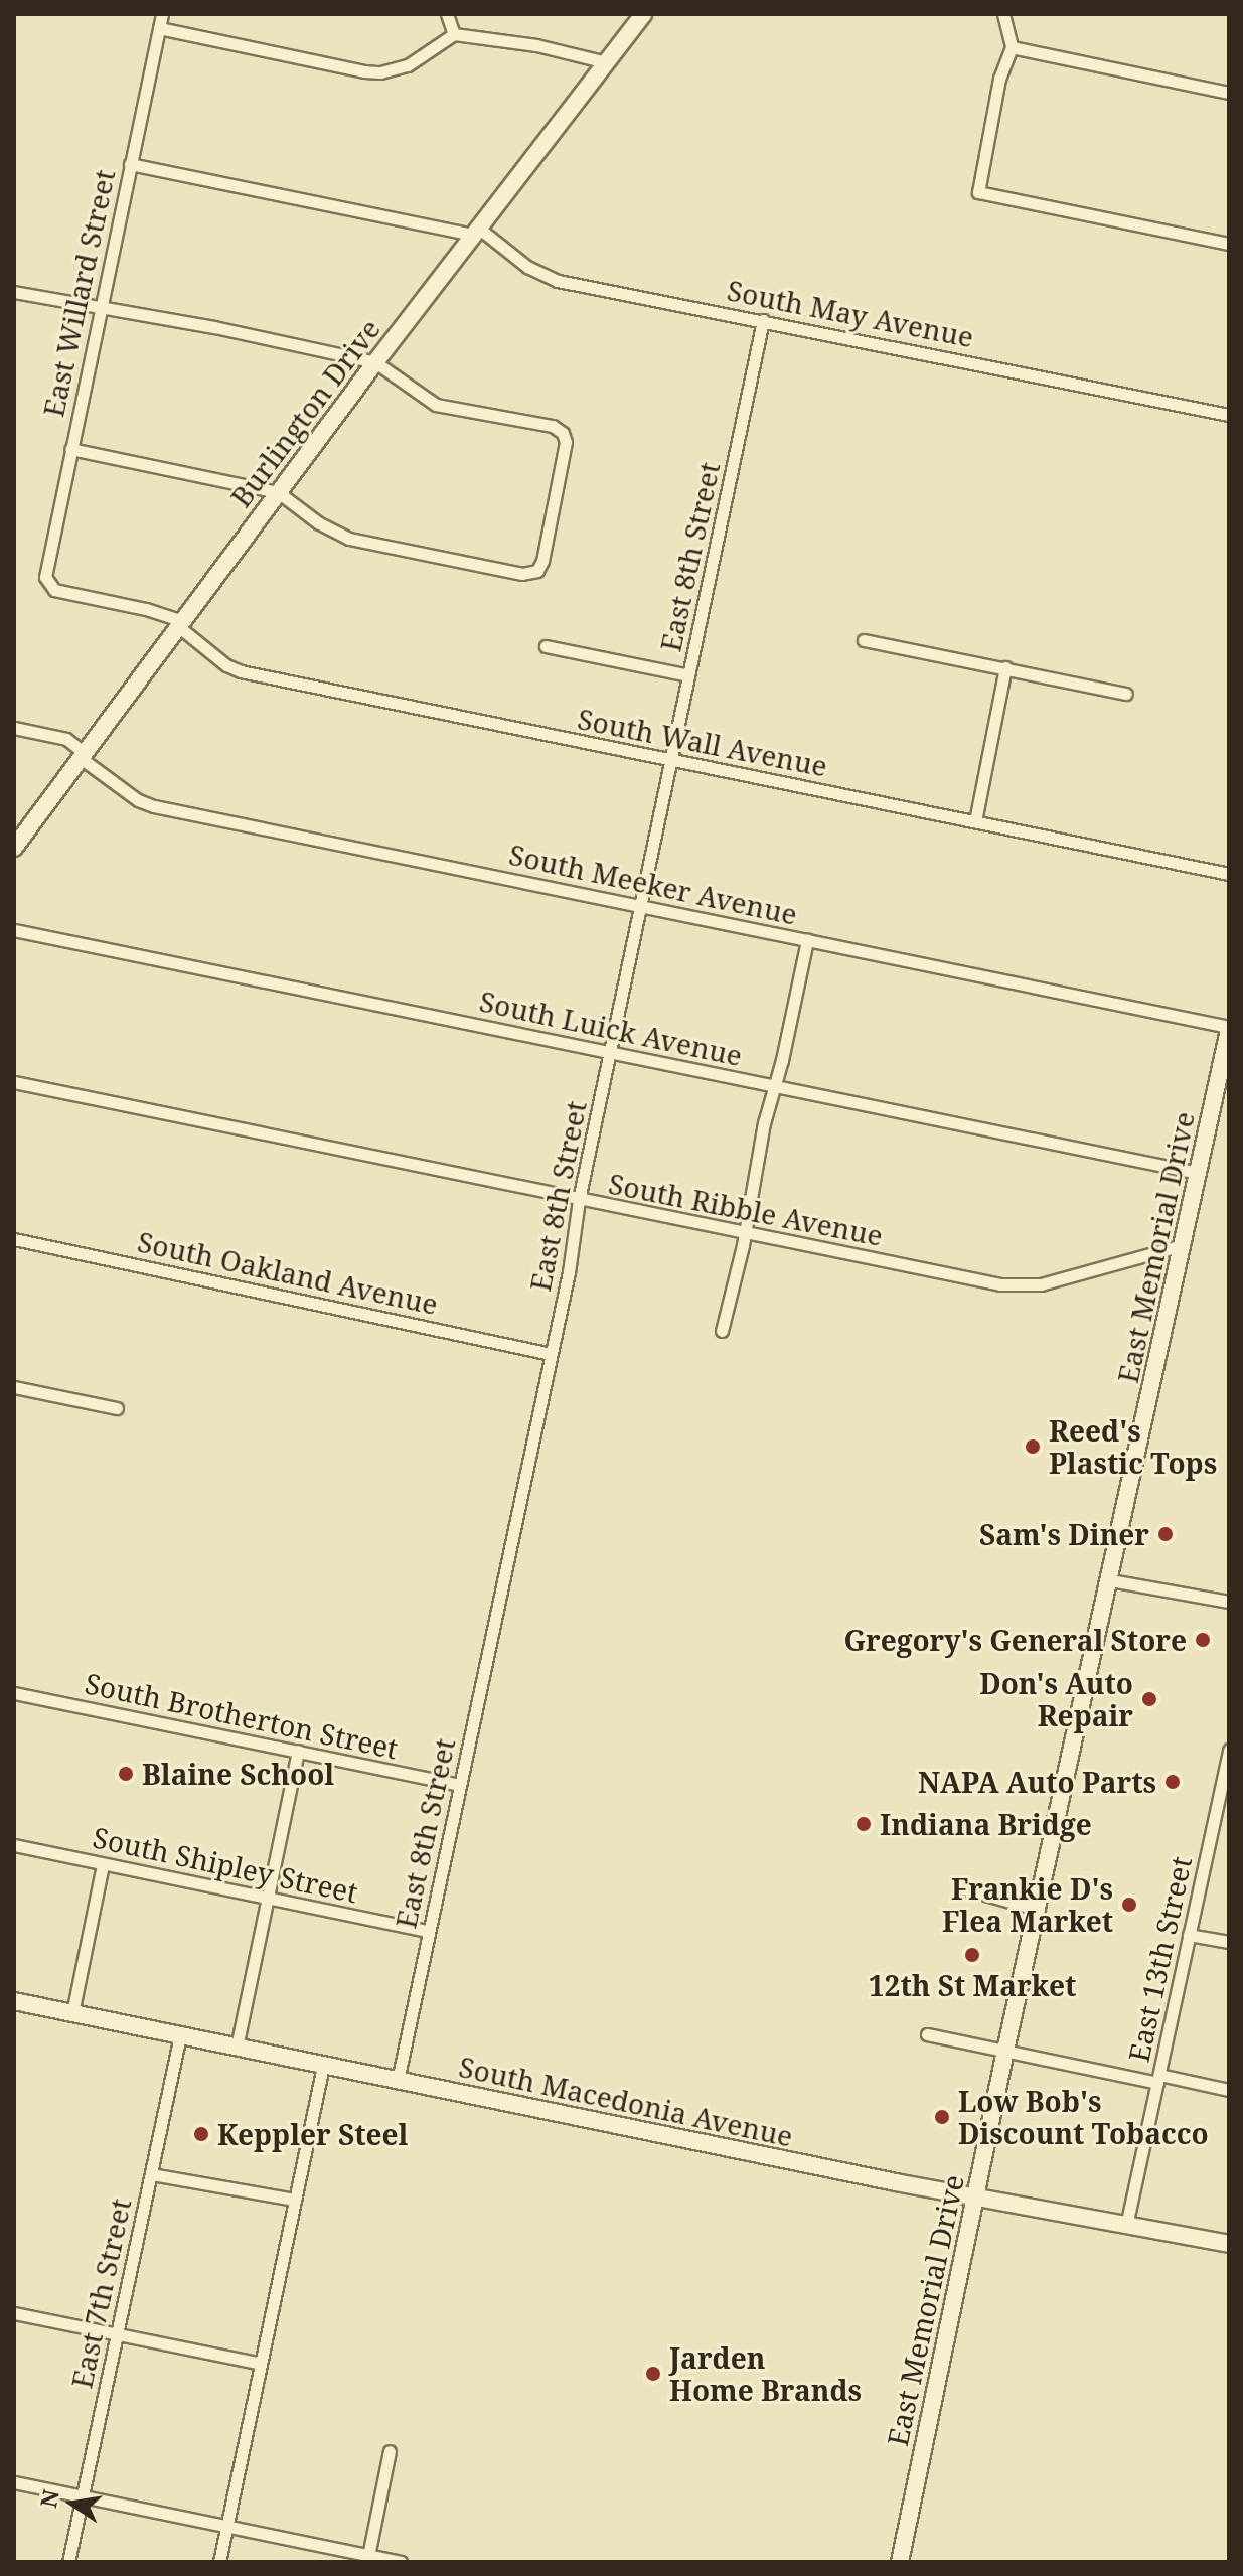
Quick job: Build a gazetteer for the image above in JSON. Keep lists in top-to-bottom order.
{
  "streets": {
    "street": [
      "East Willard Street",
      "South May Avenue",
      "Burlington Drive",
      "East 8th Street",
      "South Wall Avenue",
      "South Meeker Avenue",
      "South Luick Avenue",
      "South Ribble Avenue",
      "East Memorial Drive",
      "South Oakland Avenue",
      "South Brotherton Street",
      "South Shipley Street",
      "East 13th Street",
      "South Macedonia Avenue",
      "East 7th Street"
    ]
  },
  "crossings": [
    ["East Willard Street", "South May Avenue"],
    ["East Willard Street", "South Wall Avenue"],
    ["South May Avenue", "Burlington Drive"],
    ["South May Avenue", "East 8th Street"],
    ["Burlington Drive", "South Wall Avenue"],
    ["Burlington Drive", "South Meeker Avenue"],
    ["East 8th Street", "South Wall Avenue"],
    ["East 8th Street", "South Meeker Avenue"],
    ["East 8th Street", "South Luick Avenue"],
    ["East 8th Street", "South Ribble Avenue"],
    ["East 8th Street", "South Oakland Avenue"],
    ["East 8th Street", "South Brotherton Street"],
    ["East 8th Street", "South Shipley Street"],
    ["East 8th Street", "South Macedonia Avenue"],
    ["South Meeker Avenue", "East Memorial Drive"],
    ["South Luick Avenue", "East Memorial Drive"],
    ["South Ribble Avenue", "East Memorial Drive"],
    ["East Memorial Drive", "South Macedonia Avenue"],
    ["East 13th Street", "South Macedonia Avenue"],
    ["South Macedonia Avenue", "East 7th Street"]
  ],
  "places": [
    "Reed's Plastic Tops",
    "Sam's Diner",
    "Gregory's General Store",
    "Don's Auto Repair",
    "Blaine School",
    "NAPA Auto Parts",
    "Indiana Bridge",
    "Frankie D's Flea Market",
    "12th St Market",
    "Low Bob's Discount Tobacco",
    "Keppler Steel",
    "Jarden Home Brands"
  ],
  "north": "left"
}
